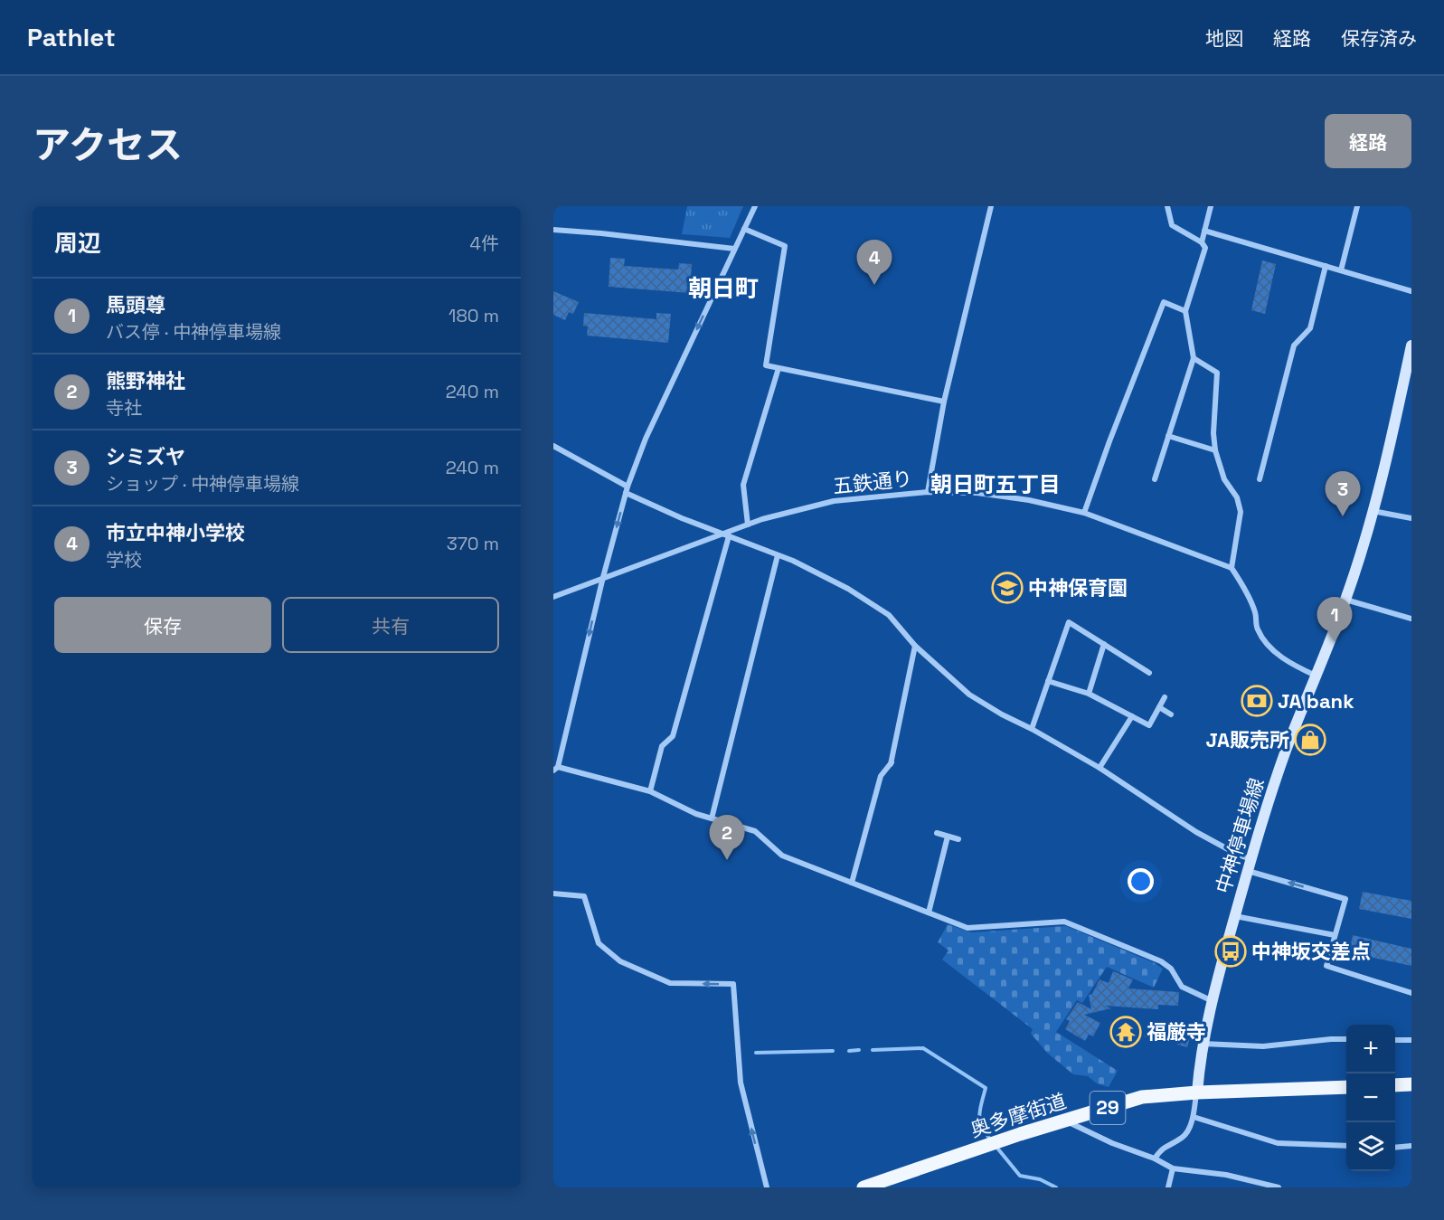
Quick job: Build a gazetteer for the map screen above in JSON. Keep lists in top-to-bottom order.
{
  "streets": {
    "main road": ["中神停車場線", "29", "奥多摩街道"],
    "street": ["五鉄通り"]
  },
  "crossings": [
    ["中神停車場線", "奥多摩街道"]
  ],
  "districts": ["朝日町", "朝日町五丁目"],
  "places": {
    "school or university": ["中神保育園"],
    "bank": ["JA bank"],
    "shop": ["JA販売所"],
    "bus stop": ["中神坂交差点"],
    "temple": ["福厳寺"]
  },
  "page": {
    "header": "Pathlet",
    "nav": ["地図", "経路", "保存済み"],
    "title": "アクセス",
    "buttons": [
      "経路",
      ["保存", "共有"]
    ],
    "heading": ["周辺", "4件"],
    "pins": [
      "4",
      "3",
      "1",
      "2"
    ],
    "list": [
      {
        "mark": "1",
        "name": "馬頭尊",
        "note": "バス停 · 中神停車場線",
        "value": "180 m"
      },
      {
        "mark": "2",
        "name": "熊野神社",
        "note": "寺社",
        "value": "240 m"
      },
      {
        "mark": "3",
        "name": "シミズヤ",
        "note": "ショップ · 中神停車場線",
        "value": "240 m"
      },
      {
        "mark": "4",
        "name": "市立中神小学校",
        "note": "学校",
        "value": "370 m"
      }
    ],
    "map_buttons": ["+", "−"]
  }
}
